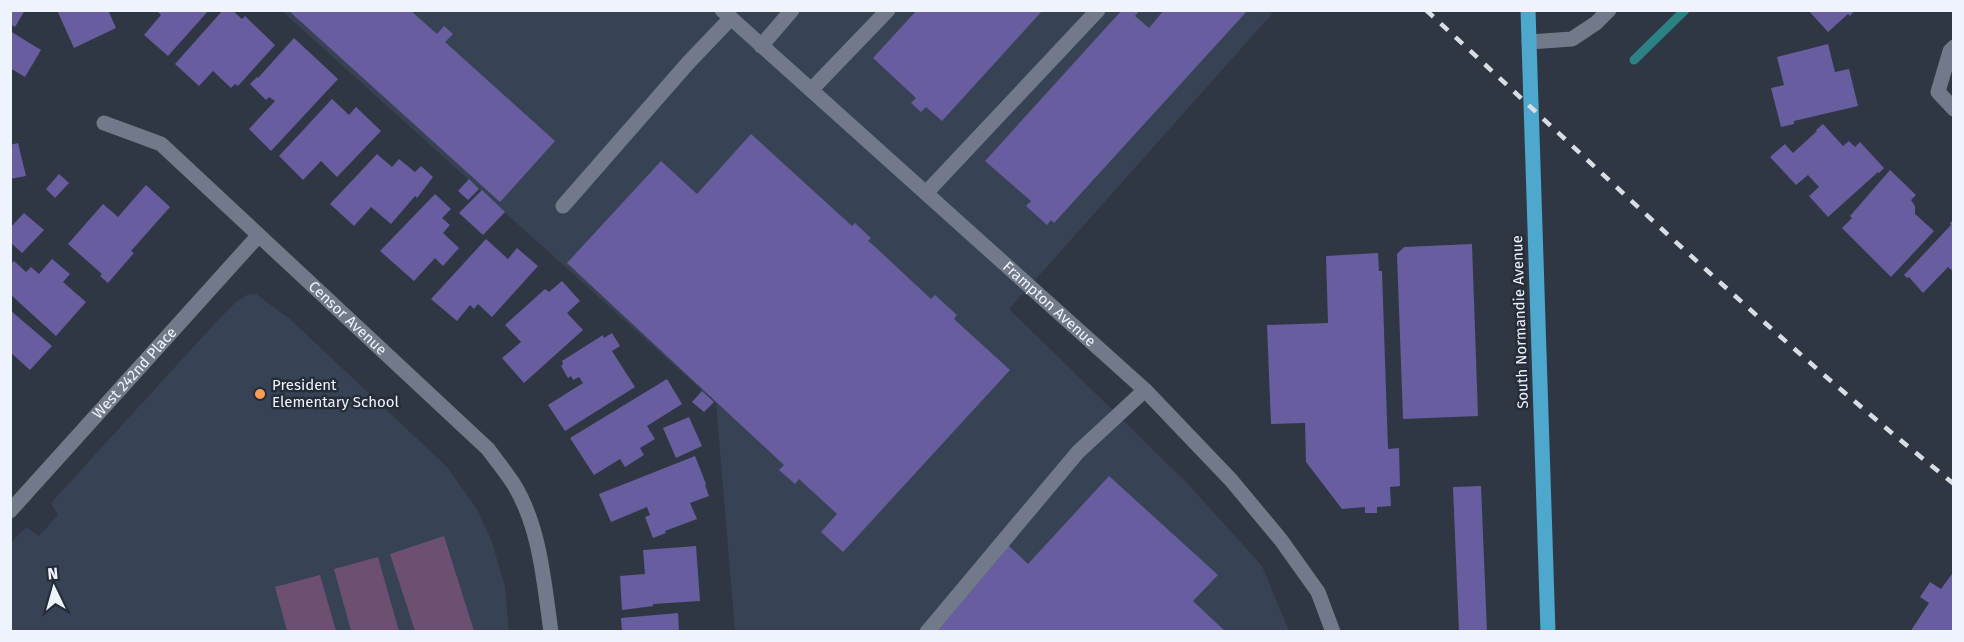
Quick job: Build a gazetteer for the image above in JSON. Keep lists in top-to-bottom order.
{
  "streets": {
    "main road": ["South Normandie Avenue"],
    "street": ["Frampton Avenue", "Censor Avenue", "West 242nd Place"]
  },
  "crossings": [
    ["Censor Avenue", "West 242nd Place"]
  ],
  "places": ["President Elementary School"],
  "north": "top"
}
